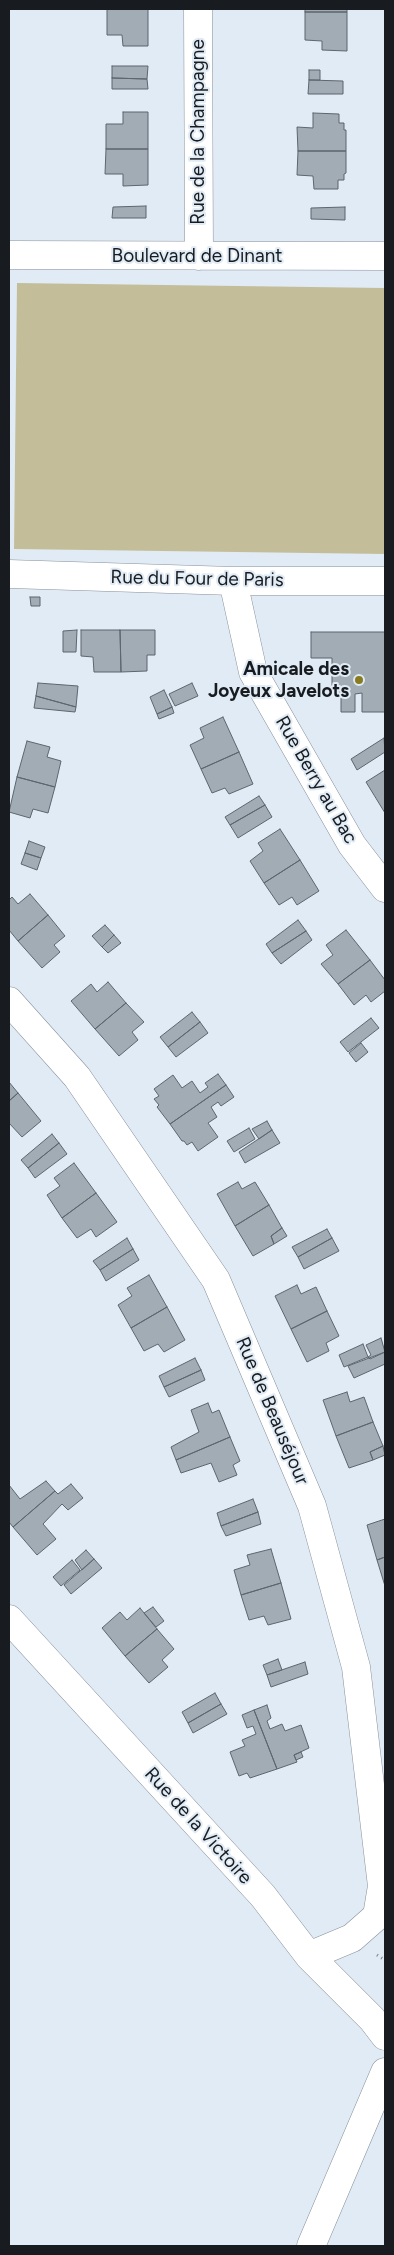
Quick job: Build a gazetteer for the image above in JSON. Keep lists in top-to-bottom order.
{
  "streets": {
    "street": [
      "Rue de la Champagne",
      "Boulevard de Dinant",
      "Rue du Four de Paris",
      "Rue Berry au Bac",
      "Rue de Beauséjour",
      "Rue de la Victoire"
    ]
  },
  "crossings": [
    ["Rue de la Champagne", "Boulevard de Dinant"],
    ["Rue du Four de Paris", "Rue Berry au Bac"],
    ["Rue de Beauséjour", "Rue de la Victoire"]
  ],
  "places": ["Amicale des Joyeux Javelots"]
}
